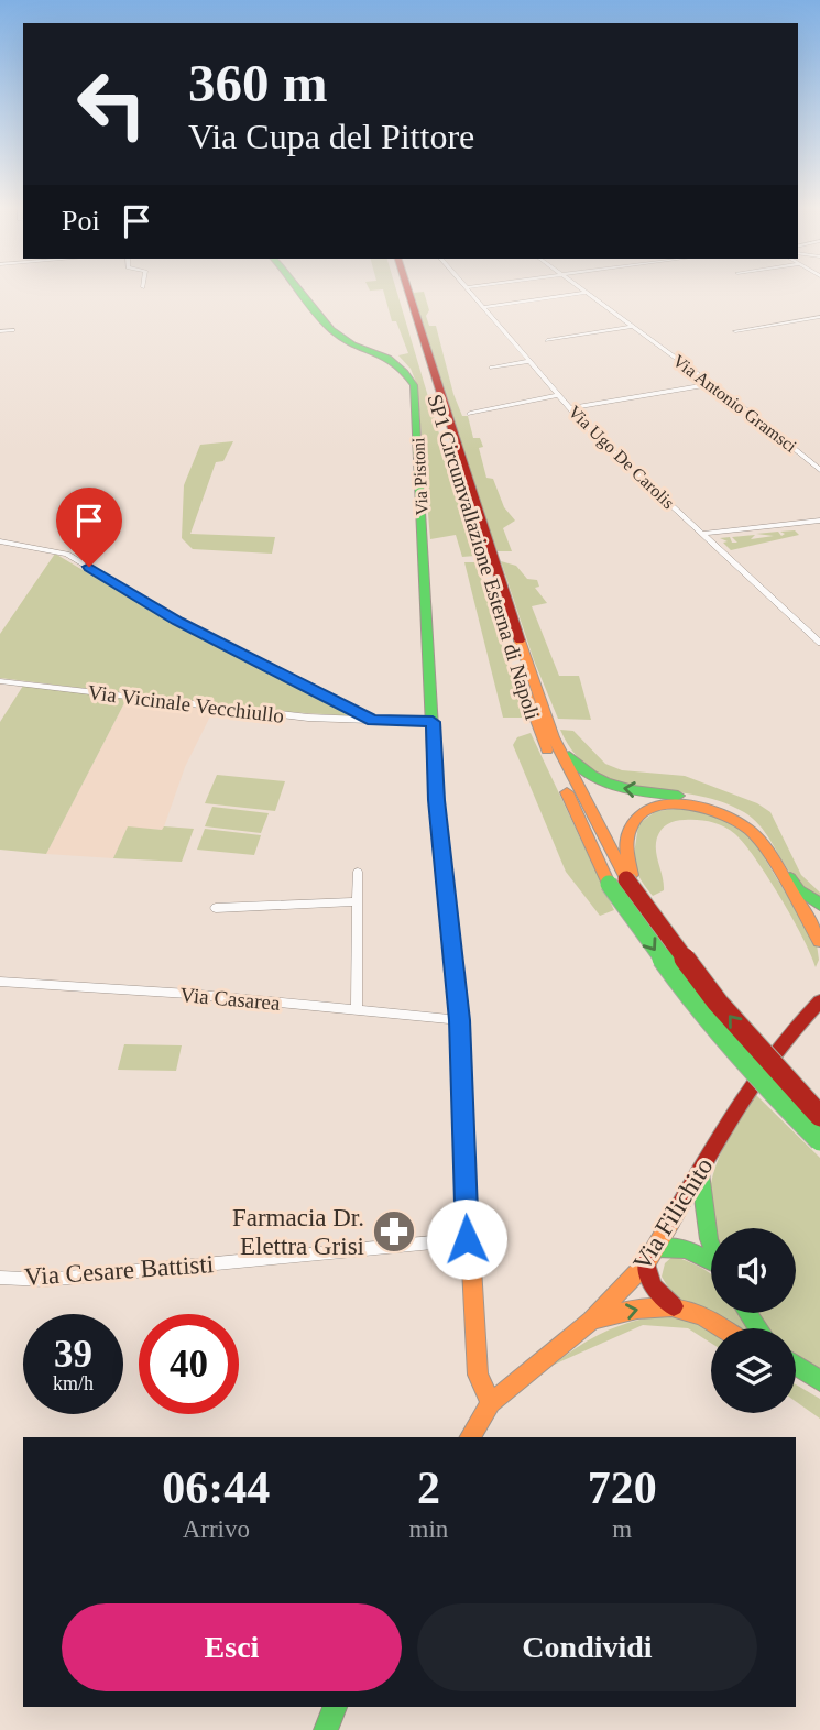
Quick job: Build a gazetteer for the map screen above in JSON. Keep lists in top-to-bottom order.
{
  "streets": {
    "main road": ["Via Pistoni", "SP1 Circumvallazione Esterna di Napoli", "Via Filichito"],
    "street": [
      "Via Antonio Gramsci",
      "Via Ugo De Carolis",
      "Via Vicinale Vecchiullo",
      "Via Casarea",
      "Via Cesare Battisti"
    ]
  },
  "crossings": [
    ["Via Pistoni", "Via Vicinale Vecchiullo"],
    ["Via Pistoni", "Via Casarea"],
    ["Via Pistoni", "Via Filichito"],
    ["Via Pistoni", "Via Cesare Battisti"]
  ],
  "places": {
    "pharmacy": ["Farmacia Dr. Elettra Grisi"]
  },
  "page": {
    "turn": ["360 m", "Via Cupa del Pittore"],
    "then": "Poi",
    "speed": "39 km/h",
    "limit": "40",
    "eta": [
      "06:44",
      "Arrivo",
      "2",
      "min",
      "720",
      "m"
    ],
    "buttons": ["Esci", "Condividi"]
  }
}
